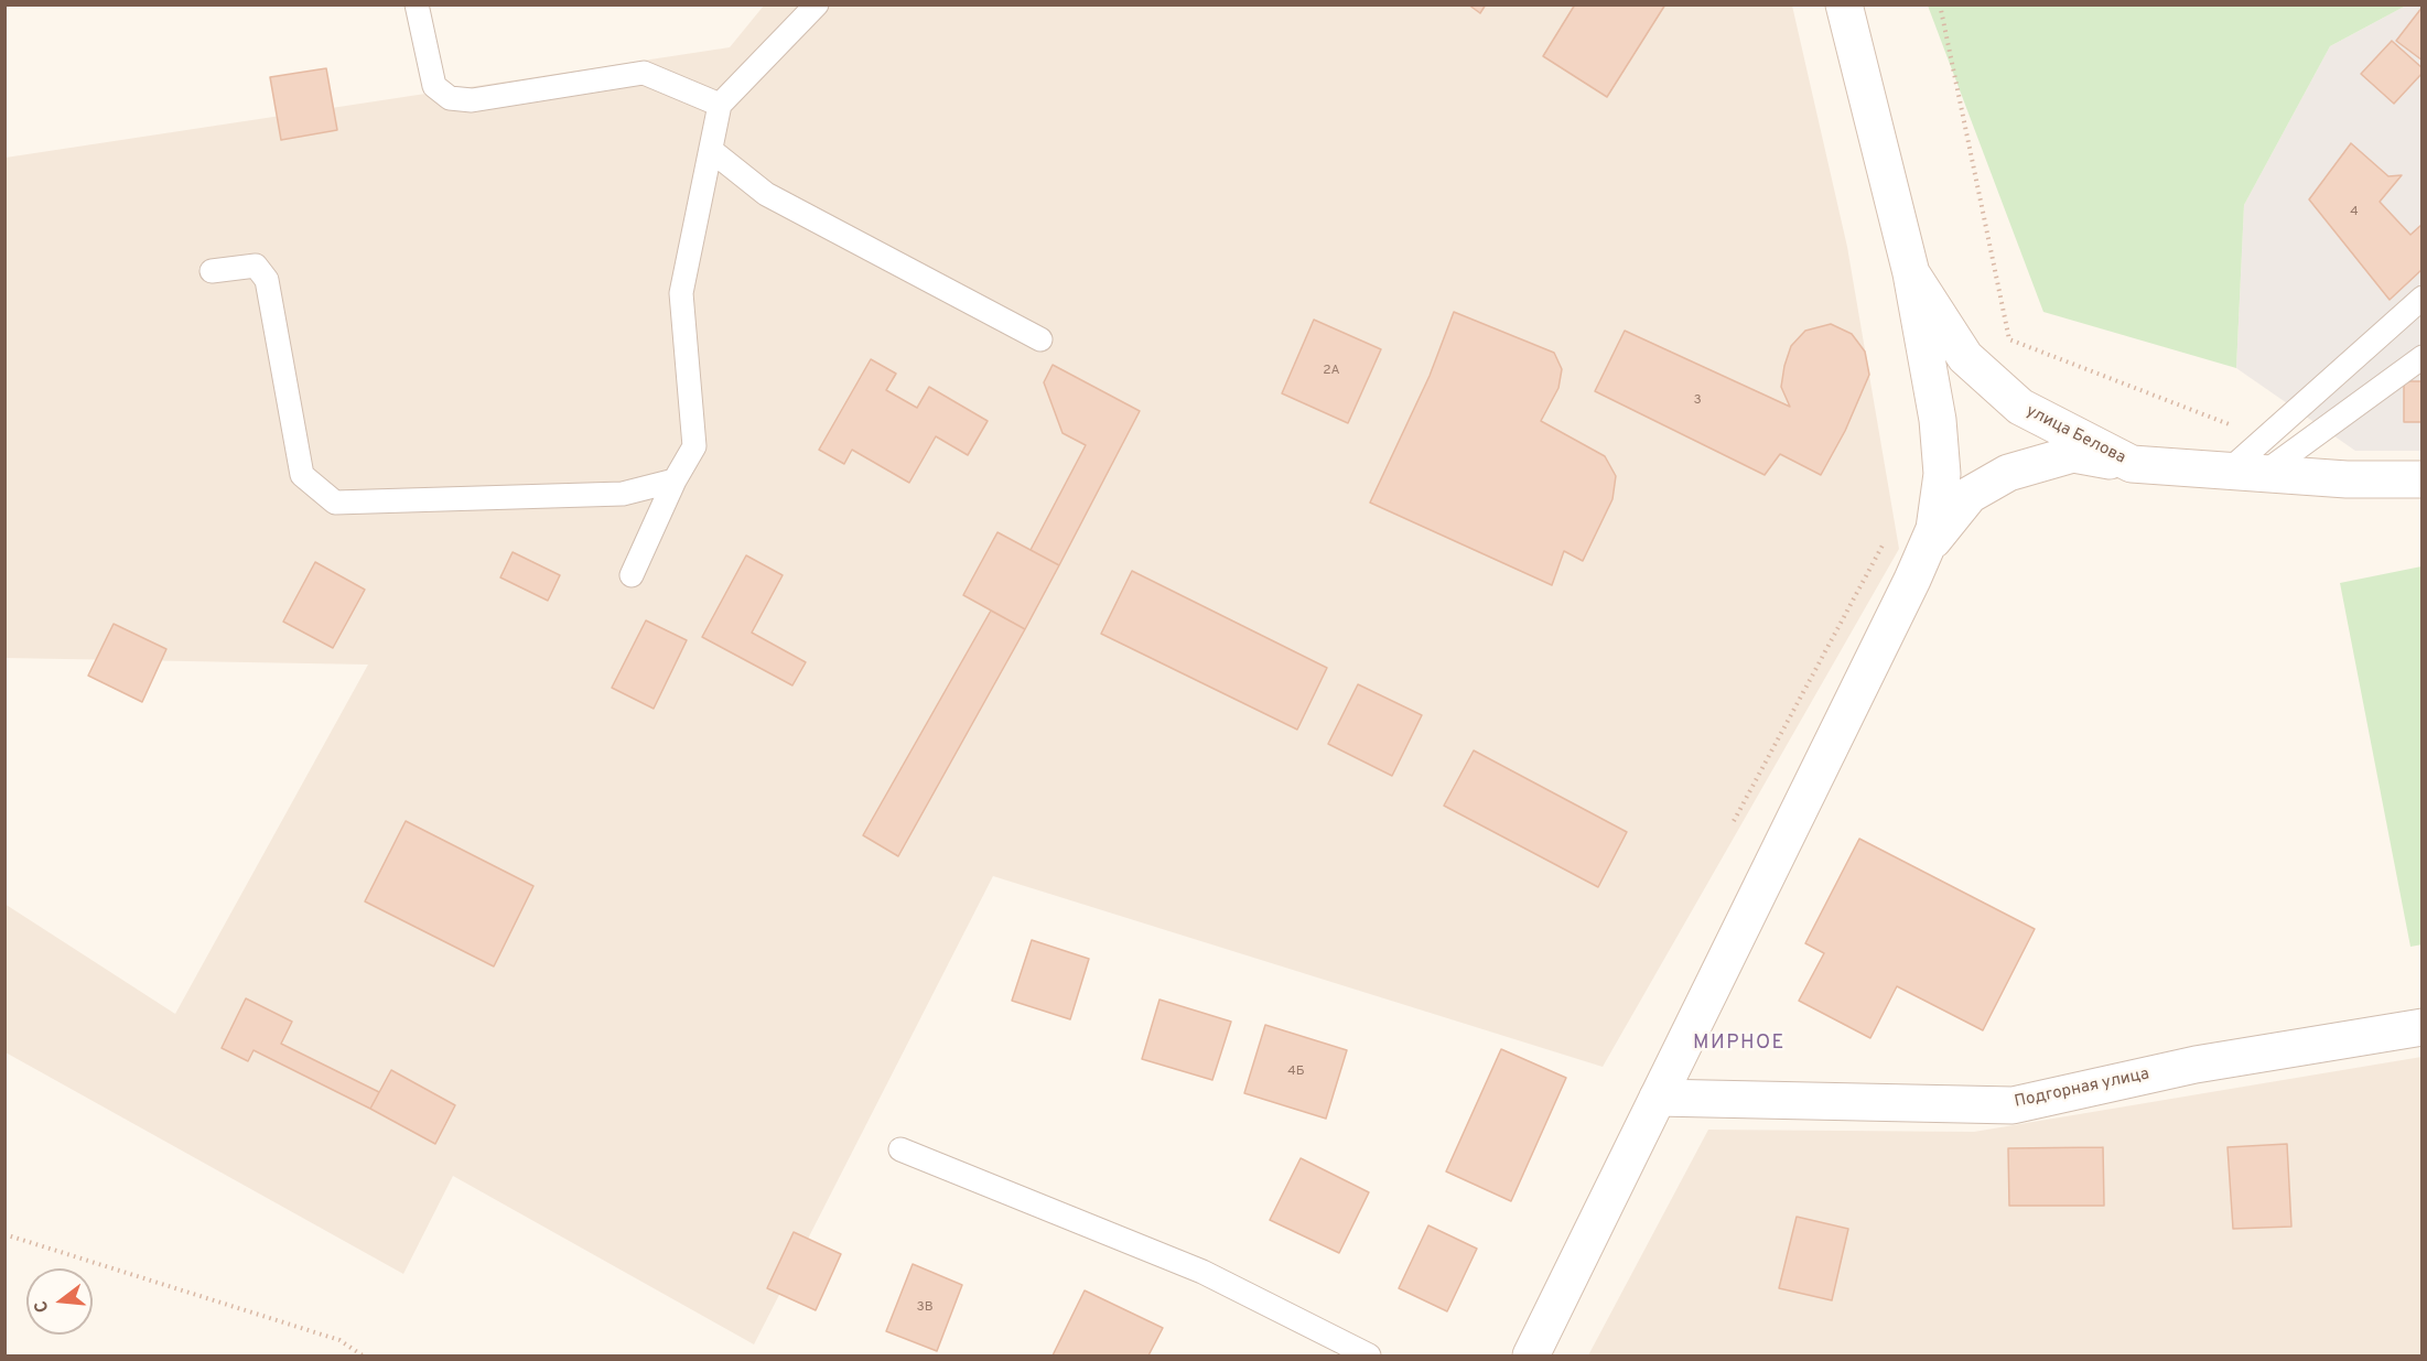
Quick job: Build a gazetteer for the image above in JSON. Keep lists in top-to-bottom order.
{
  "streets": {
    "main road": ["улица Белова", "Подгорная улица"]
  },
  "districts": ["МИРНОЕ"],
  "house_numbers": [
    "4",
    "2А",
    "3",
    "4Б",
    "3В"
  ],
  "north": "left"
}
